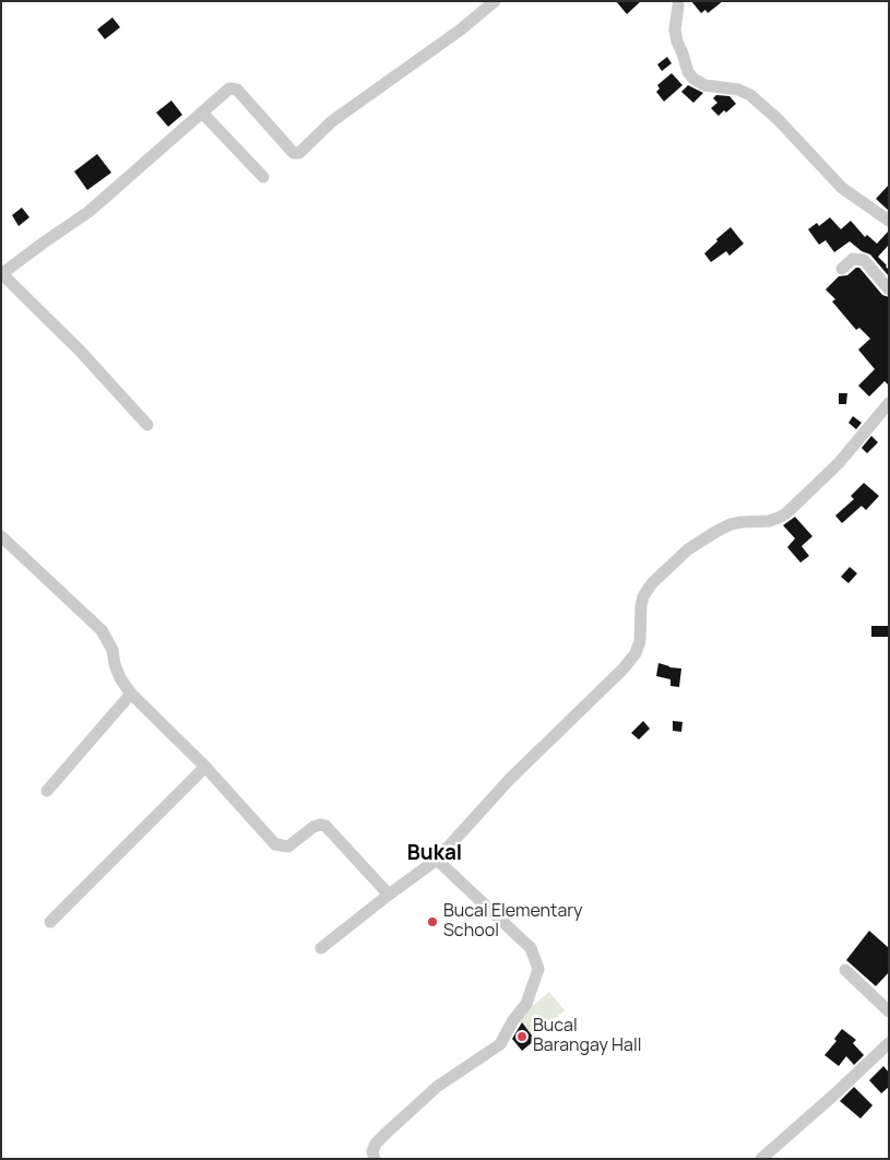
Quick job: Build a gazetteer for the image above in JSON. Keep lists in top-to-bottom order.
{
  "districts": ["Bukal"],
  "places": ["Bucal Elementary School", "Bucal Barangay Hall"]
}
